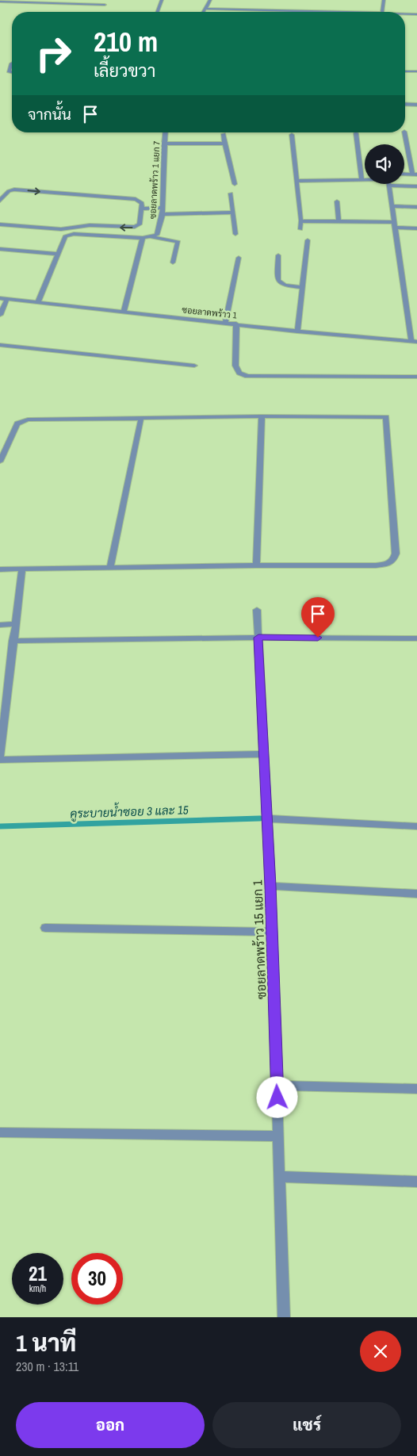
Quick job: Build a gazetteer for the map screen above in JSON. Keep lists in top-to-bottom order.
{
  "streets": {
    "street": ["ซอยลาดพร้าว 1 แยก 7", "ซอยลาดพร้าว 1", "ซอยลาดพร้าว 15 แยก 1"]
  },
  "water": ["คูระบายน้ำซอย 3 และ 15"],
  "page": {
    "turn": ["210 m", "เลี้ยวขวา"],
    "then": "จากนั้น",
    "speed": "21 km/h",
    "limit": "30",
    "heading": ["1 นาที", "230 m · 13:11"],
    "buttons": ["ออก", "แชร์"]
  }
}
